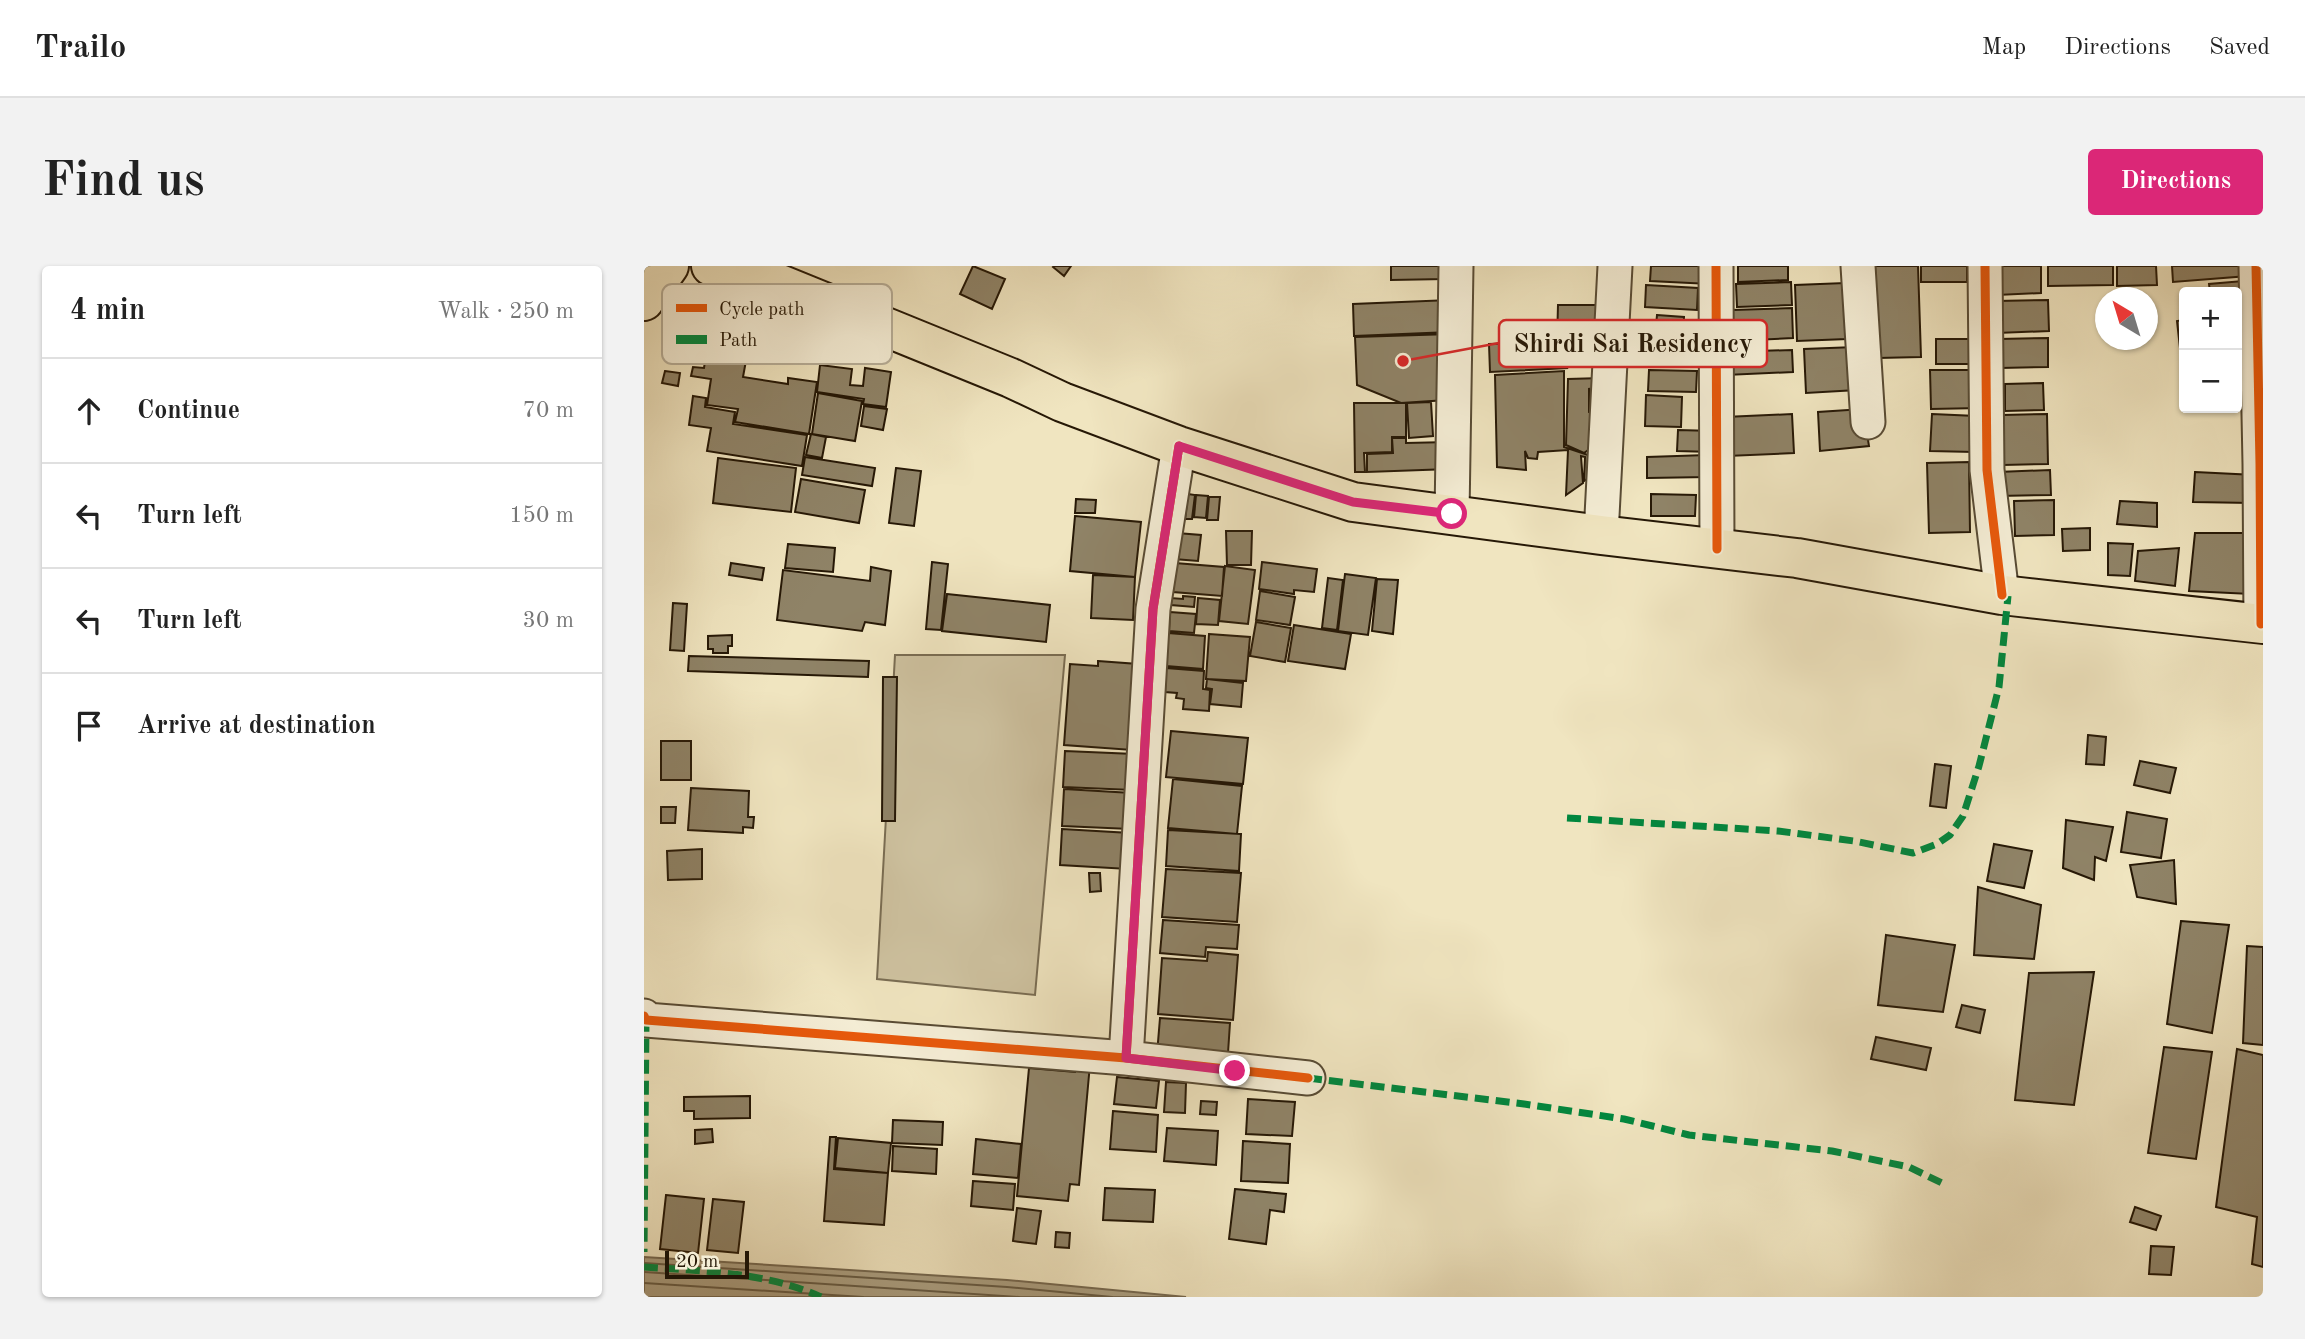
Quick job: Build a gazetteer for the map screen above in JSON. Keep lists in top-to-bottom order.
{
  "places": ["Shirdi Sai Residency"],
  "legend": ["Cycle path", "Path"],
  "scale_bar": "20 m",
  "north": "top left",
  "page": {
    "header": "Trailo",
    "nav": ["Map", "Directions", "Saved"],
    "buttons": "Directions",
    "title": "Find us",
    "heading": ["4 min", "Walk · 250 m"],
    "map_buttons": ["+", "−"],
    "list": [
      ["Continue", "70 m"],
      ["Turn left", "150 m"],
      ["Turn left", "30 m"],
      "Arrive at destination"
    ],
    "scale": "20 m"
  }
}
